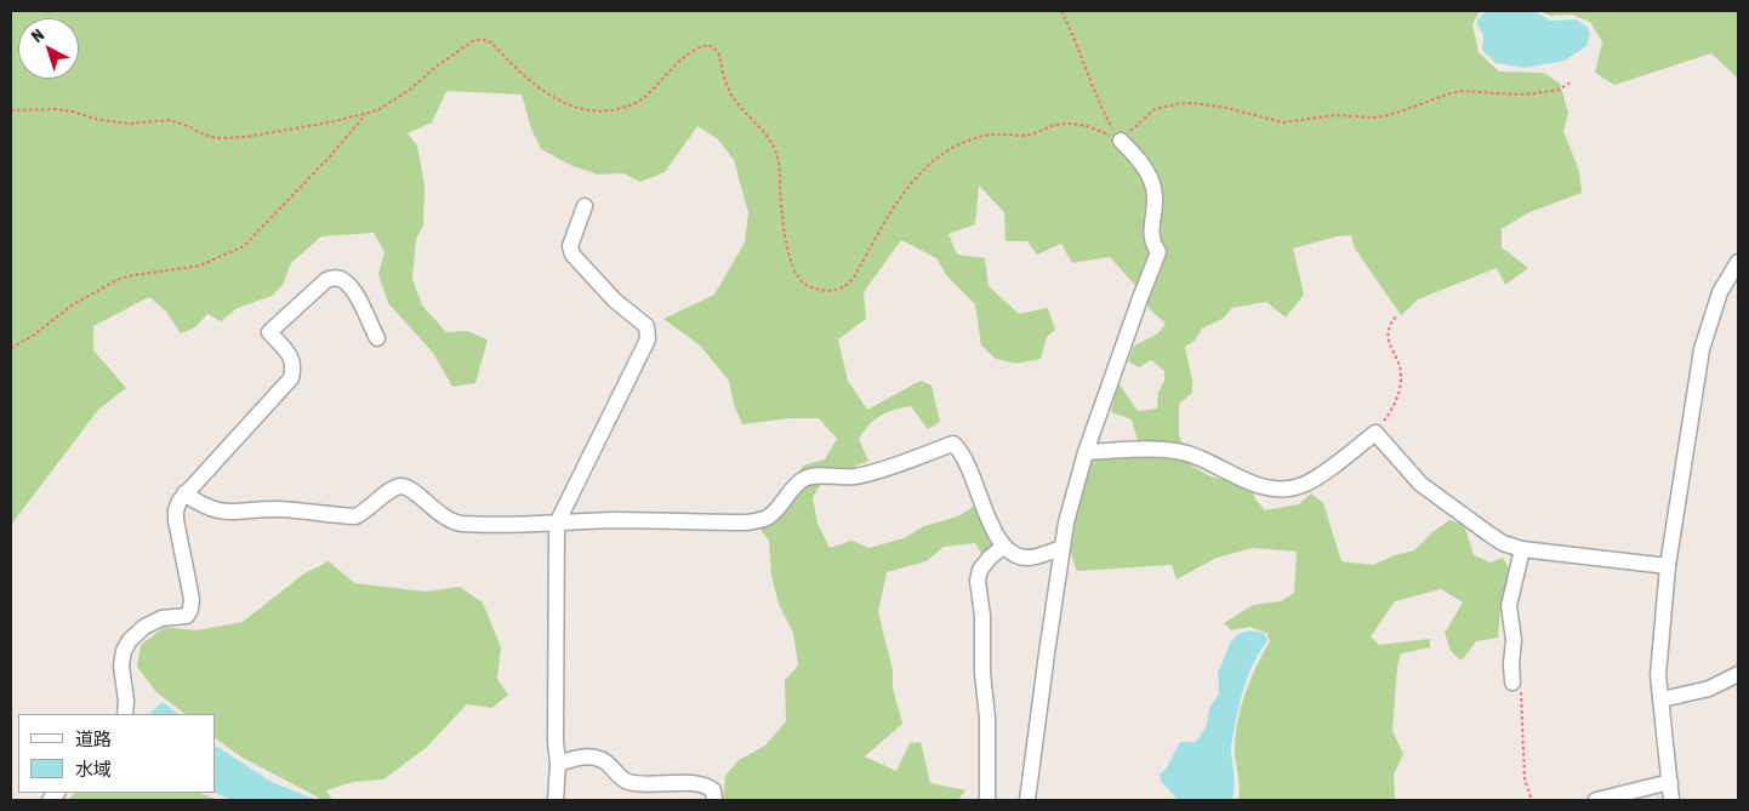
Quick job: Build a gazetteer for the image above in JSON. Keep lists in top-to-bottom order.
{
  "legend": ["道路", "水域"],
  "north": "top left"
}
